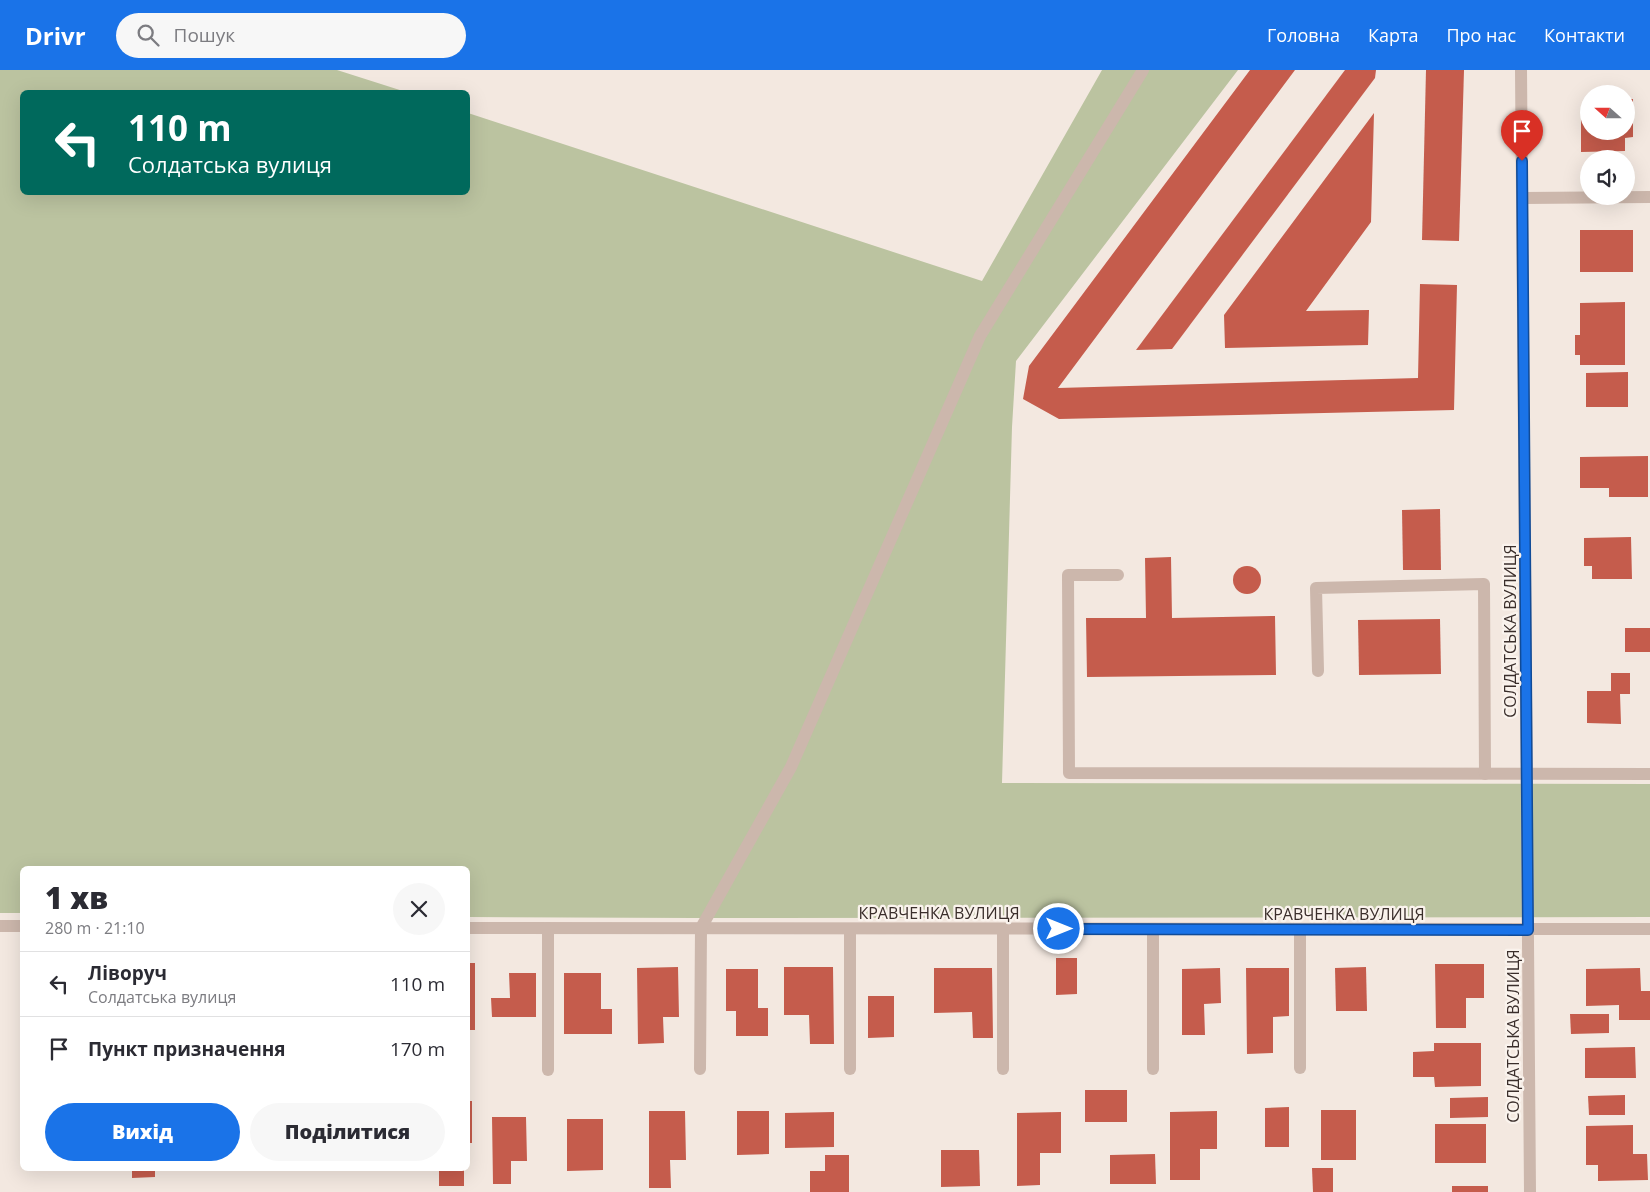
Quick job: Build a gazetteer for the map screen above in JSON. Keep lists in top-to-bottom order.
{
  "streets": {
    "street": ["СОЛДАТСЬКА ВУЛИЦЯ", "КРАВЧЕНКА ВУЛИЦЯ"]
  },
  "crossings": [
    ["СОЛДАТСЬКА ВУЛИЦЯ", "КРАВЧЕНКА ВУЛИЦЯ"]
  ],
  "north": "left",
  "page": {
    "header": "Drivr",
    "search": "Пошук",
    "nav": [
      "Головна",
      "Карта",
      "Про нас",
      "Контакти"
    ],
    "turn": ["110 m", "Солдатська вулиця"],
    "heading": ["1 хв", "280 m · 21:10"],
    "list": [
      {
        "name": "Ліворуч",
        "note": "Солдатська вулиця",
        "value": "110 m"
      },
      {
        "name": "Пункт призначення",
        "value": "170 m"
      }
    ],
    "buttons": ["Вихід", "Поділитися"]
  }
}
